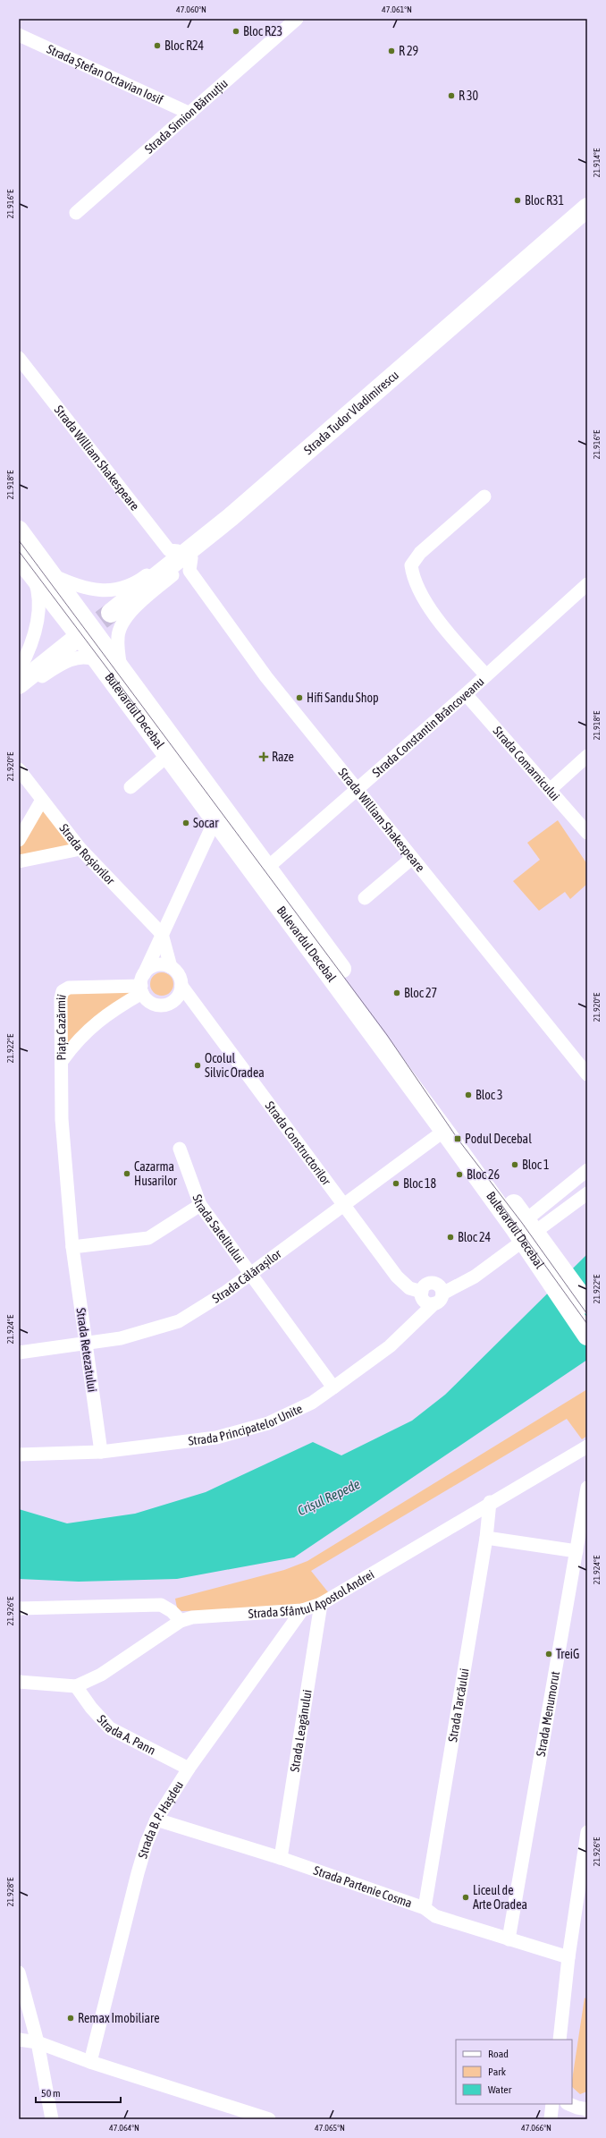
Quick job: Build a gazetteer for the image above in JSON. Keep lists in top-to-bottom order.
{
  "streets": {
    "main road": ["Strada Tudor Vladimirescu", "Bulevardul Decebal"],
    "street": [
      "Strada Ștefan Octavian Iosif",
      "Strada Simion Bărnuțiu",
      "Strada William Shakespeare",
      "Strada Constantin Brâncoveanu",
      "Strada Comarnicului",
      "Strada Roșiorilor",
      "Piața Cazărmii",
      "Strada Constructorilor",
      "Strada Satelitului",
      "Strada Călărașilor",
      "Strada Retezatului",
      "Strada Principatelor Unite",
      "Strada Sfântul Apostol Andrei",
      "Strada Tarcăului",
      "Strada Menumorut",
      "Strada Leagănului",
      "Strada A. Pann",
      "Strada B. P. Hașdeu",
      "Strada Partenie Cosma"
    ]
  },
  "crossings": [
    ["Strada Ștefan Octavian Iosif", "Strada Simion Bărnuțiu"],
    ["Strada William Shakespeare", "Strada Constantin Brâncoveanu"],
    ["Bulevardul Decebal", "Strada Constantin Brâncoveanu"],
    ["Bulevardul Decebal", "Strada Călărașilor"],
    ["Strada Constantin Brâncoveanu", "Strada Comarnicului"],
    ["Piața Cazărmii", "Strada Constructorilor"],
    ["Piața Cazărmii", "Strada Retezatului"],
    ["Strada Constructorilor", "Strada Călărașilor"],
    ["Strada Constructorilor", "Strada Principatelor Unite"],
    ["Strada Satelitului", "Strada Călărașilor"],
    ["Strada Satelitului", "Strada Principatelor Unite"],
    ["Strada Călărașilor", "Strada Retezatului"],
    ["Strada Retezatului", "Strada Principatelor Unite"],
    ["Strada Sfântul Apostol Andrei", "Strada Tarcăului"],
    ["Strada Sfântul Apostol Andrei", "Strada Leagănului"],
    ["Strada Sfântul Apostol Andrei", "Strada A. Pann"],
    ["Strada Sfântul Apostol Andrei", "Strada B. P. Hașdeu"],
    ["Strada Tarcăului", "Strada Partenie Cosma"],
    ["Strada Menumorut", "Strada Partenie Cosma"],
    ["Strada Leagănului", "Strada Partenie Cosma"],
    ["Strada A. Pann", "Strada B. P. Hașdeu"],
    ["Strada B. P. Hașdeu", "Strada Partenie Cosma"]
  ],
  "water": ["Crișul Repede"],
  "places": {
    "other": [
      "Bloc R23",
      "Bloc R24",
      "R 29",
      "R 30",
      "Bloc R31",
      "Hifi Sandu Shop",
      "Socar",
      "Bloc 27",
      "Ocolul Silvic Oradea",
      "Bloc 3",
      "Bloc 1",
      "Cazarma Husarilor",
      "Bloc 26",
      "Bloc 18",
      "Bloc 24",
      "TreiG",
      "Liceul de Arte Oradea",
      "Remax Imobiliare"
    ],
    "health": ["Raze"],
    "transit": ["Podul Decebal"]
  },
  "legend": ["Road", "Park", "Water"],
  "scale_bar": "50 m",
  "coordinates": [
    "47.060°N",
    "47.061°N",
    "21.914°E",
    "21.916°E",
    "21.918°E",
    "21.920°E",
    "21.922°E",
    "21.924°E",
    "21.926°E",
    "21.928°E",
    "47.064°N",
    "47.065°N",
    "47.066°N"
  ]
}
